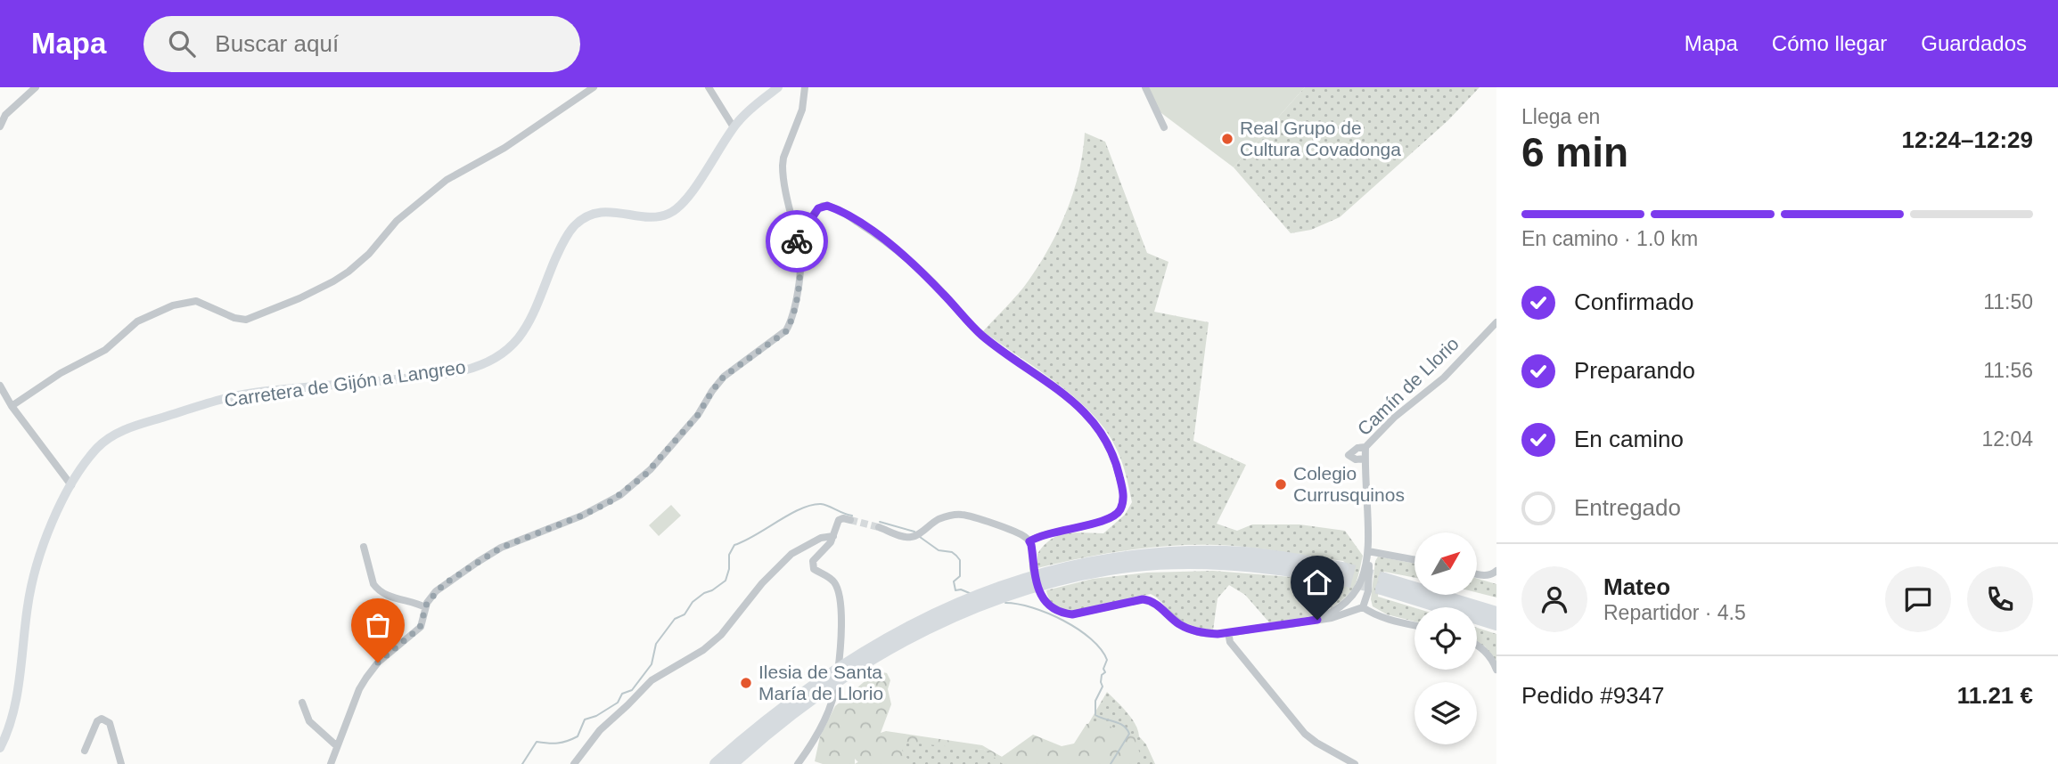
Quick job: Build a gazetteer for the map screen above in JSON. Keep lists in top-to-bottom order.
{
  "streets": {
    "street": ["Carretera de Gijón a Langreo", "Camín de Llorio"]
  },
  "places": ["Real Grupo de Cultura Covadonga", "Colegio Currusquinos", "Ilesia de Santa María de Llorio"],
  "north": "top right",
  "page": {
    "header": "Mapa",
    "search": "Buscar aquí",
    "nav": ["Mapa", "Cómo llegar", "Guardados"],
    "heading": ["6 min", "Llega en", "12:24–12:29"],
    "panel": [
      "Mateo",
      "Repartidor · 4.5",
      "Pedido #9347",
      "11.21 €"
    ],
    "bar": "En camino · 1.0 km",
    "list": [
      ["Confirmado", "11:50"],
      ["Preparando", "11:56"],
      ["En camino", "12:04"],
      "Entregado"
    ]
  }
}
